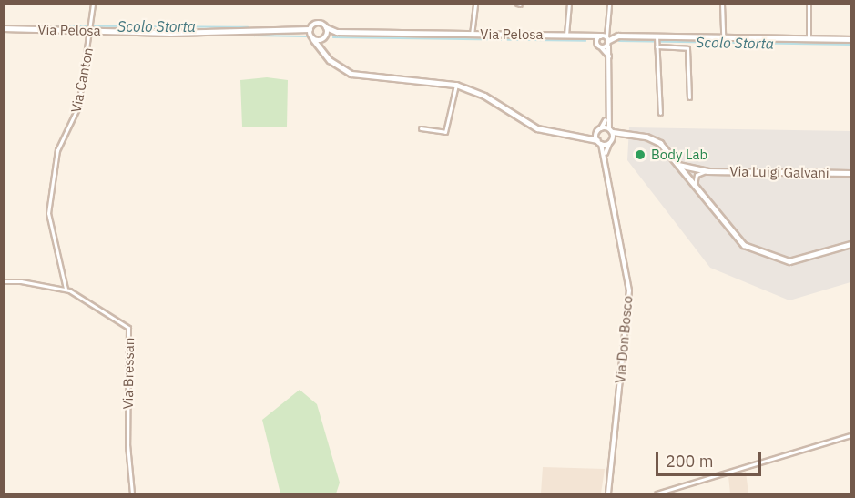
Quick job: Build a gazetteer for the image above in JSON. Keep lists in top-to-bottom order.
{
  "streets": {
    "main road": ["Via Pelosa", "Via Luigi Galvani", "Via Don Bosco"],
    "street": ["Via Canton", "Via Bressan"]
  },
  "crossings": [
    ["Via Pelosa", "Via Canton"],
    ["Via Canton", "Via Bressan"]
  ],
  "water": ["Scolo Storta"],
  "places": ["Body Lab"],
  "scale_bar": "200 m"
}
